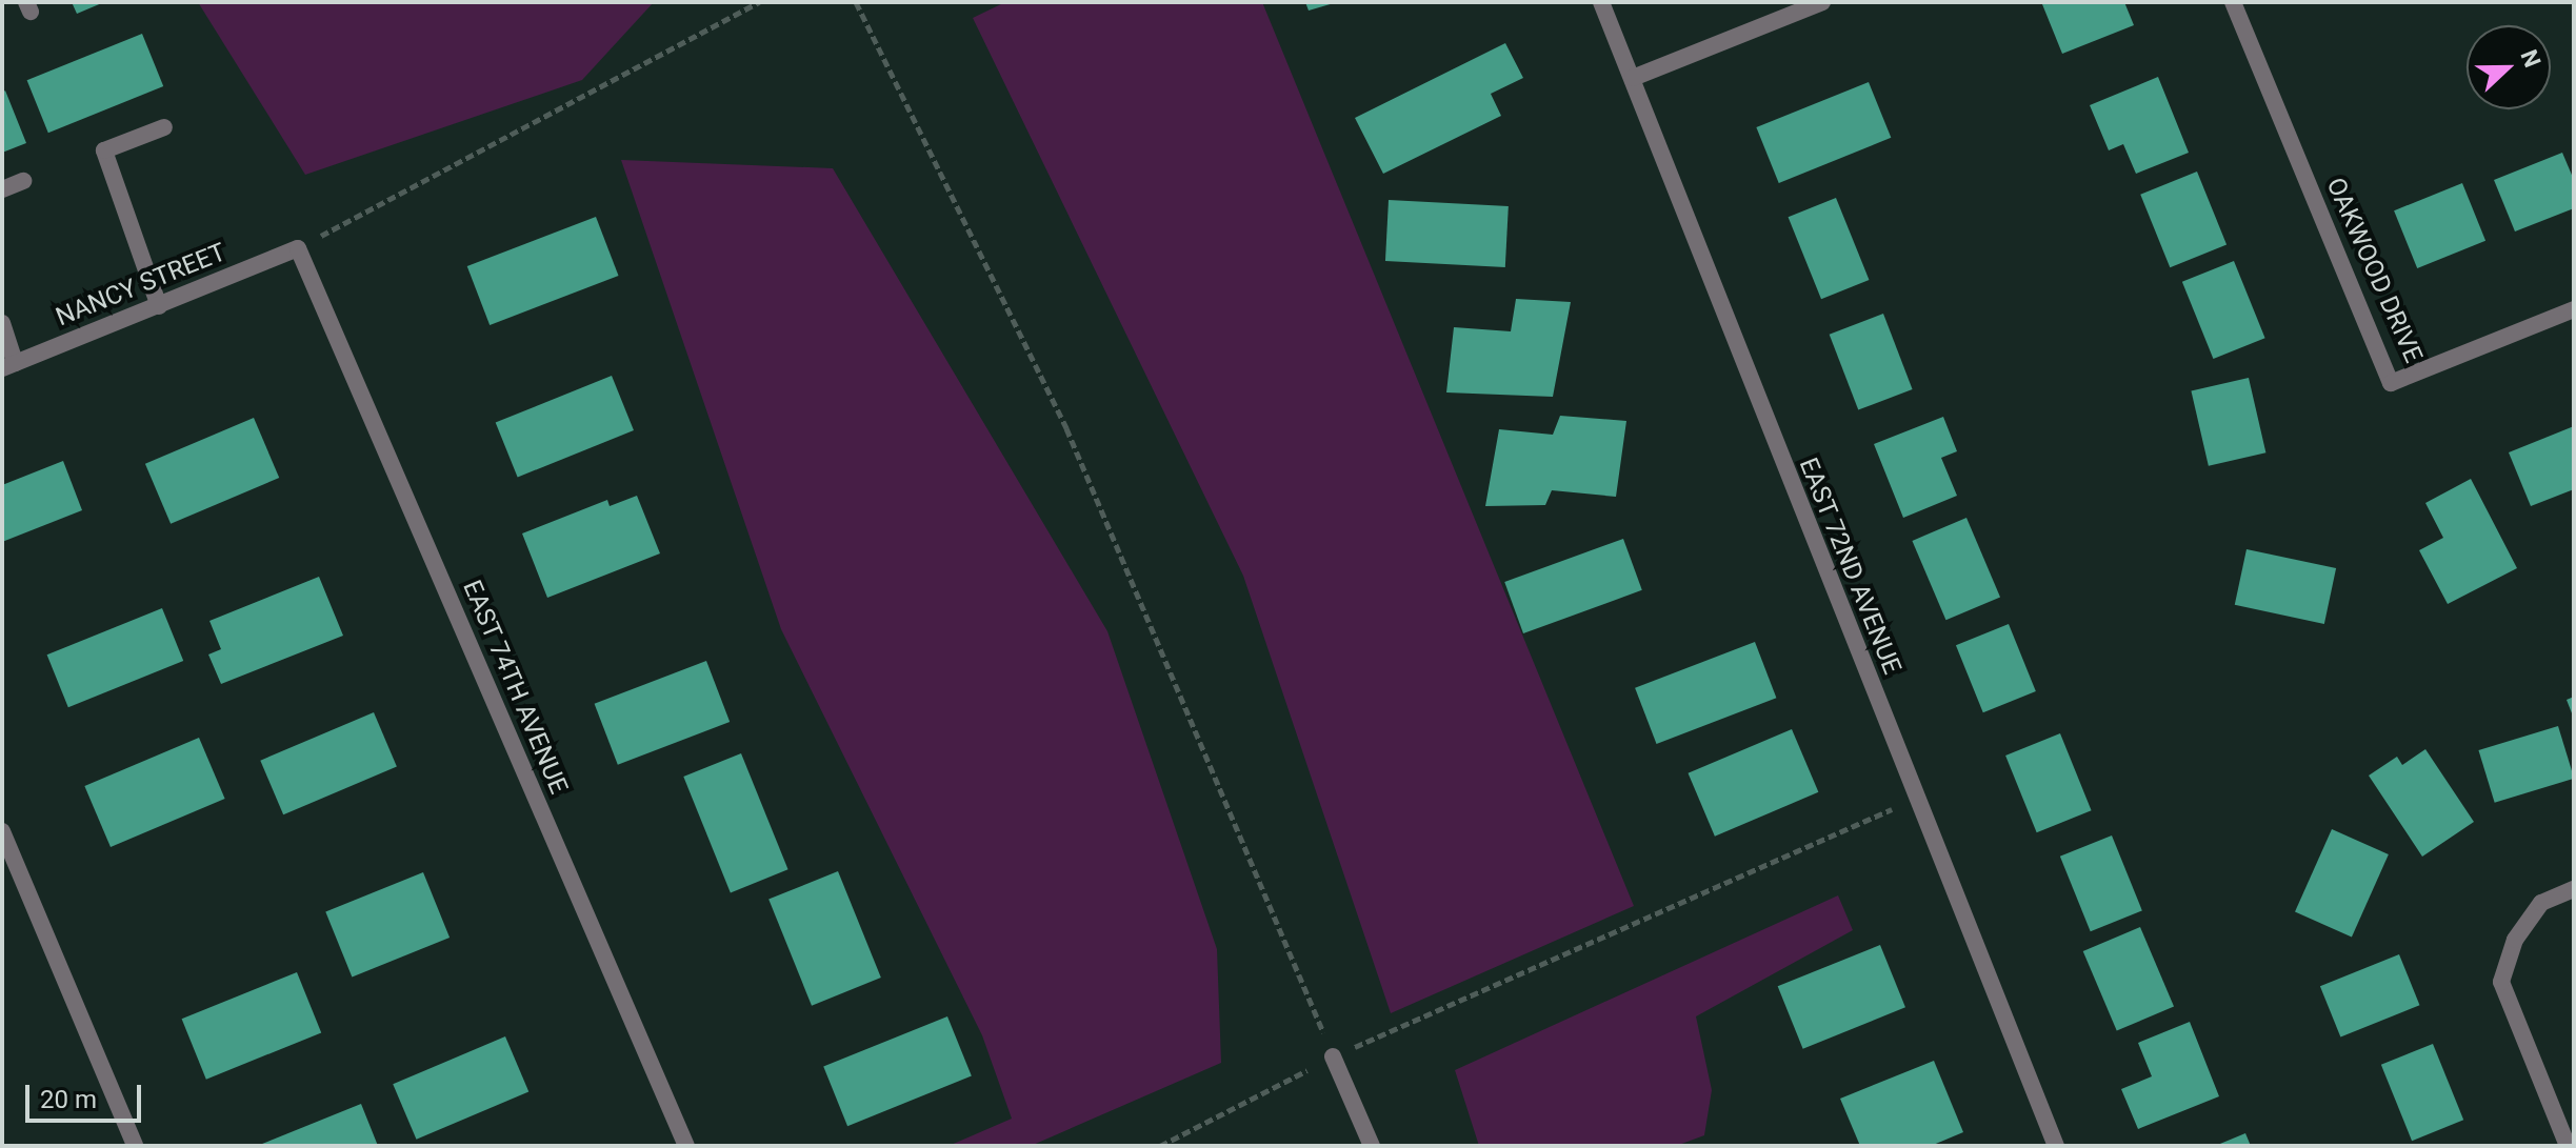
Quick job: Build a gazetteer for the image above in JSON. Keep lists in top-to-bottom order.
{
  "streets": {
    "street": [
      "OAKWOOD DRIVE",
      "NANCY STREET",
      "EAST 72ND AVENUE",
      "EAST 74TH AVENUE"
    ]
  },
  "crossings": [
    ["NANCY STREET", "EAST 74TH AVENUE"]
  ],
  "scale_bar": "20 m",
  "north": "right"
}
